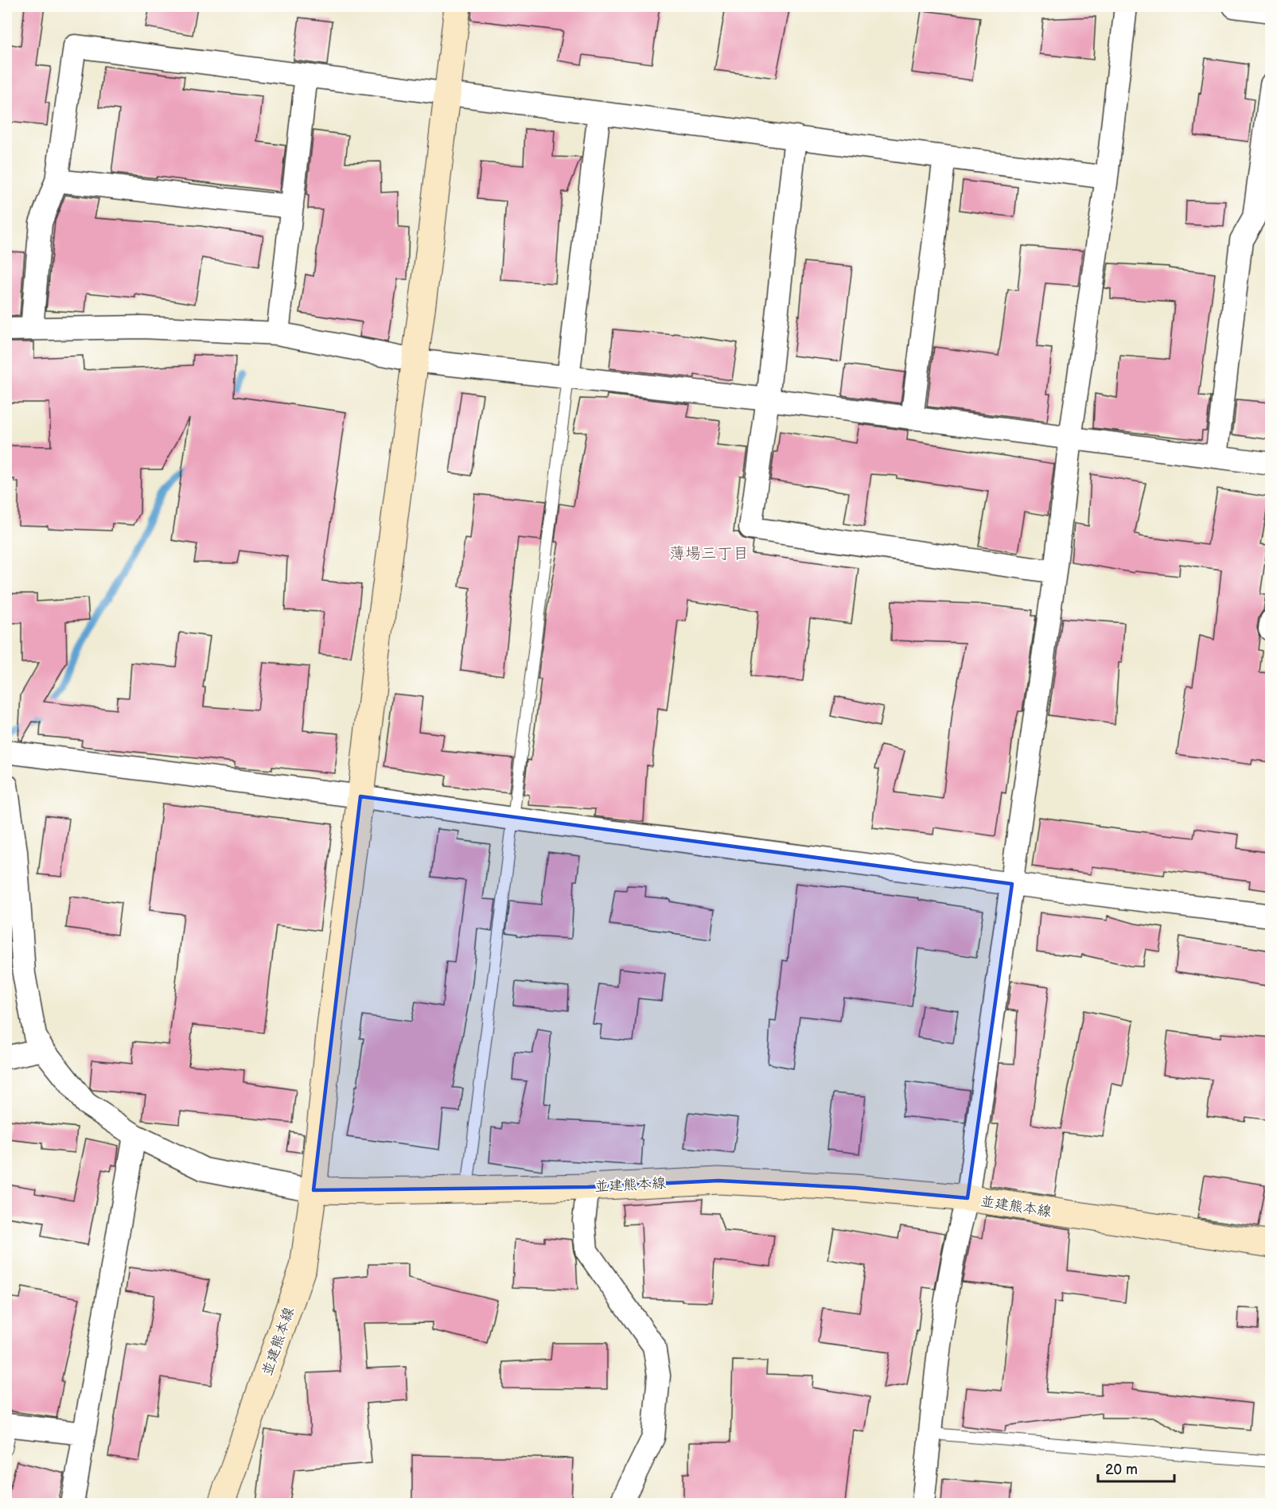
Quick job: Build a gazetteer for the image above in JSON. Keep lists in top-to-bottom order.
{
  "streets": {
    "main road": ["並建熊本線"]
  },
  "districts": ["薄場三丁目"],
  "scale_bar": "20 m"
}
